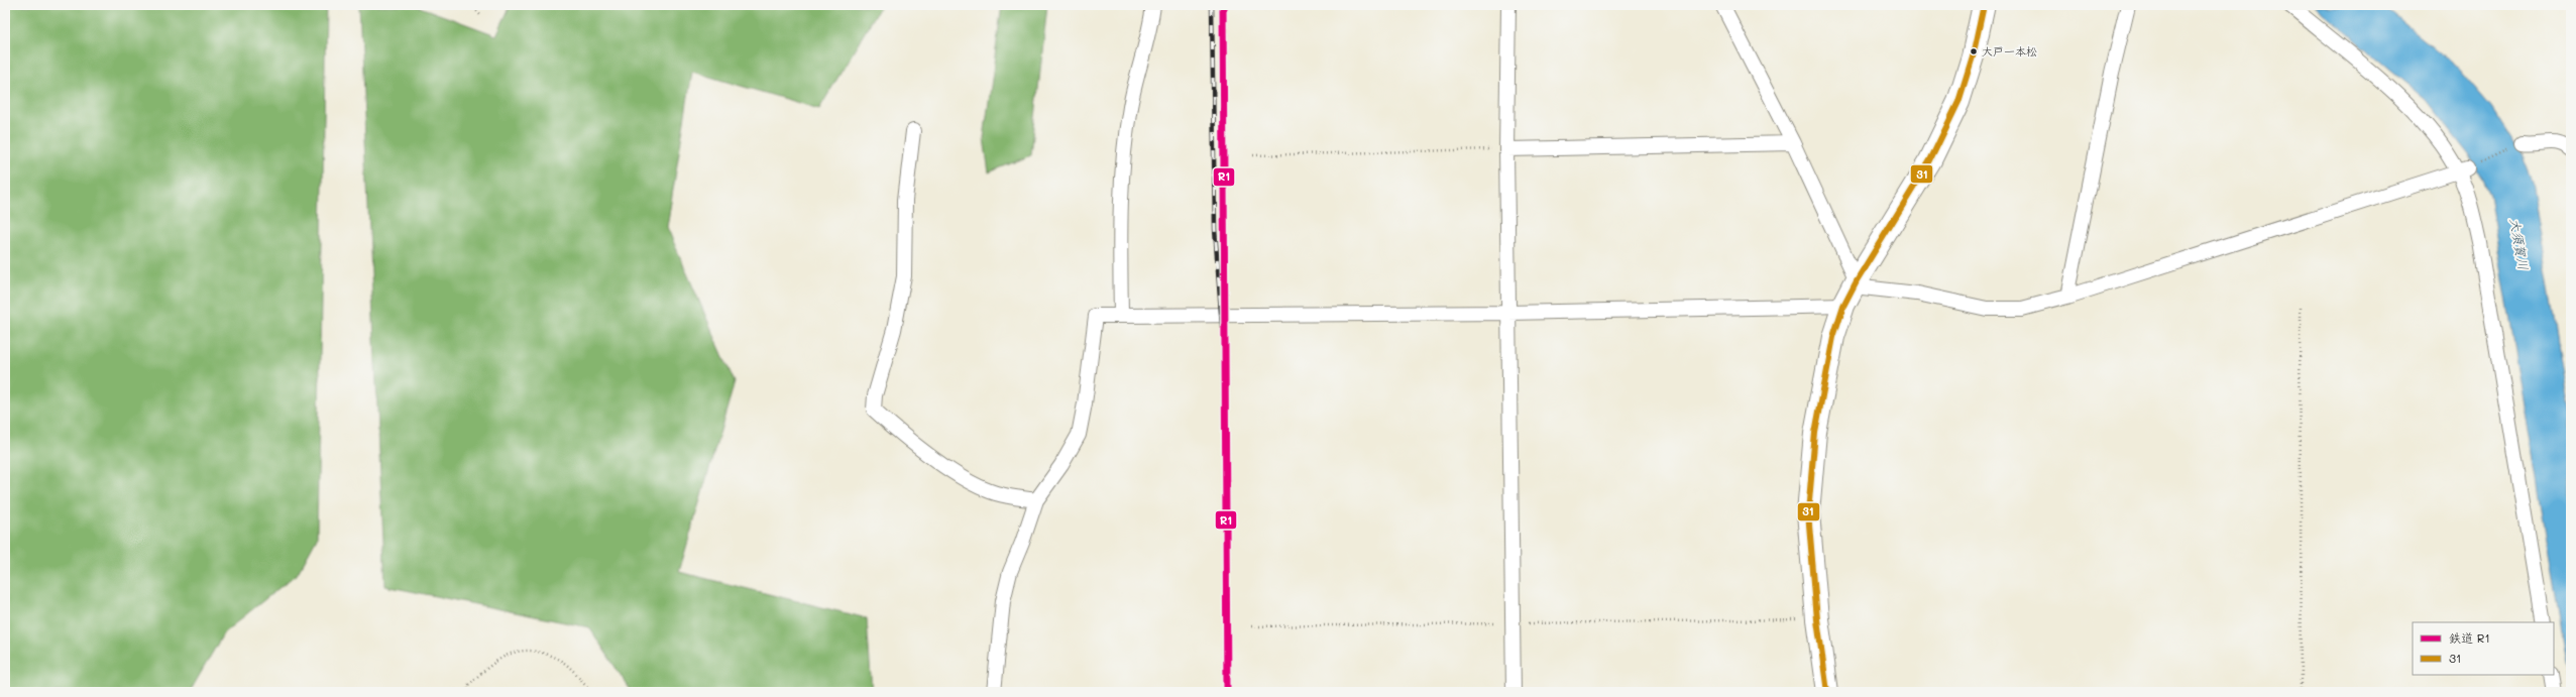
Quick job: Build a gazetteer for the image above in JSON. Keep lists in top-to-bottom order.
{
  "water": ["大須賀川"],
  "places": ["大戸一本松"],
  "lines": ["rail line R1", "transit line 31"],
  "legend": ["鉄道 R1", "31"]
}
